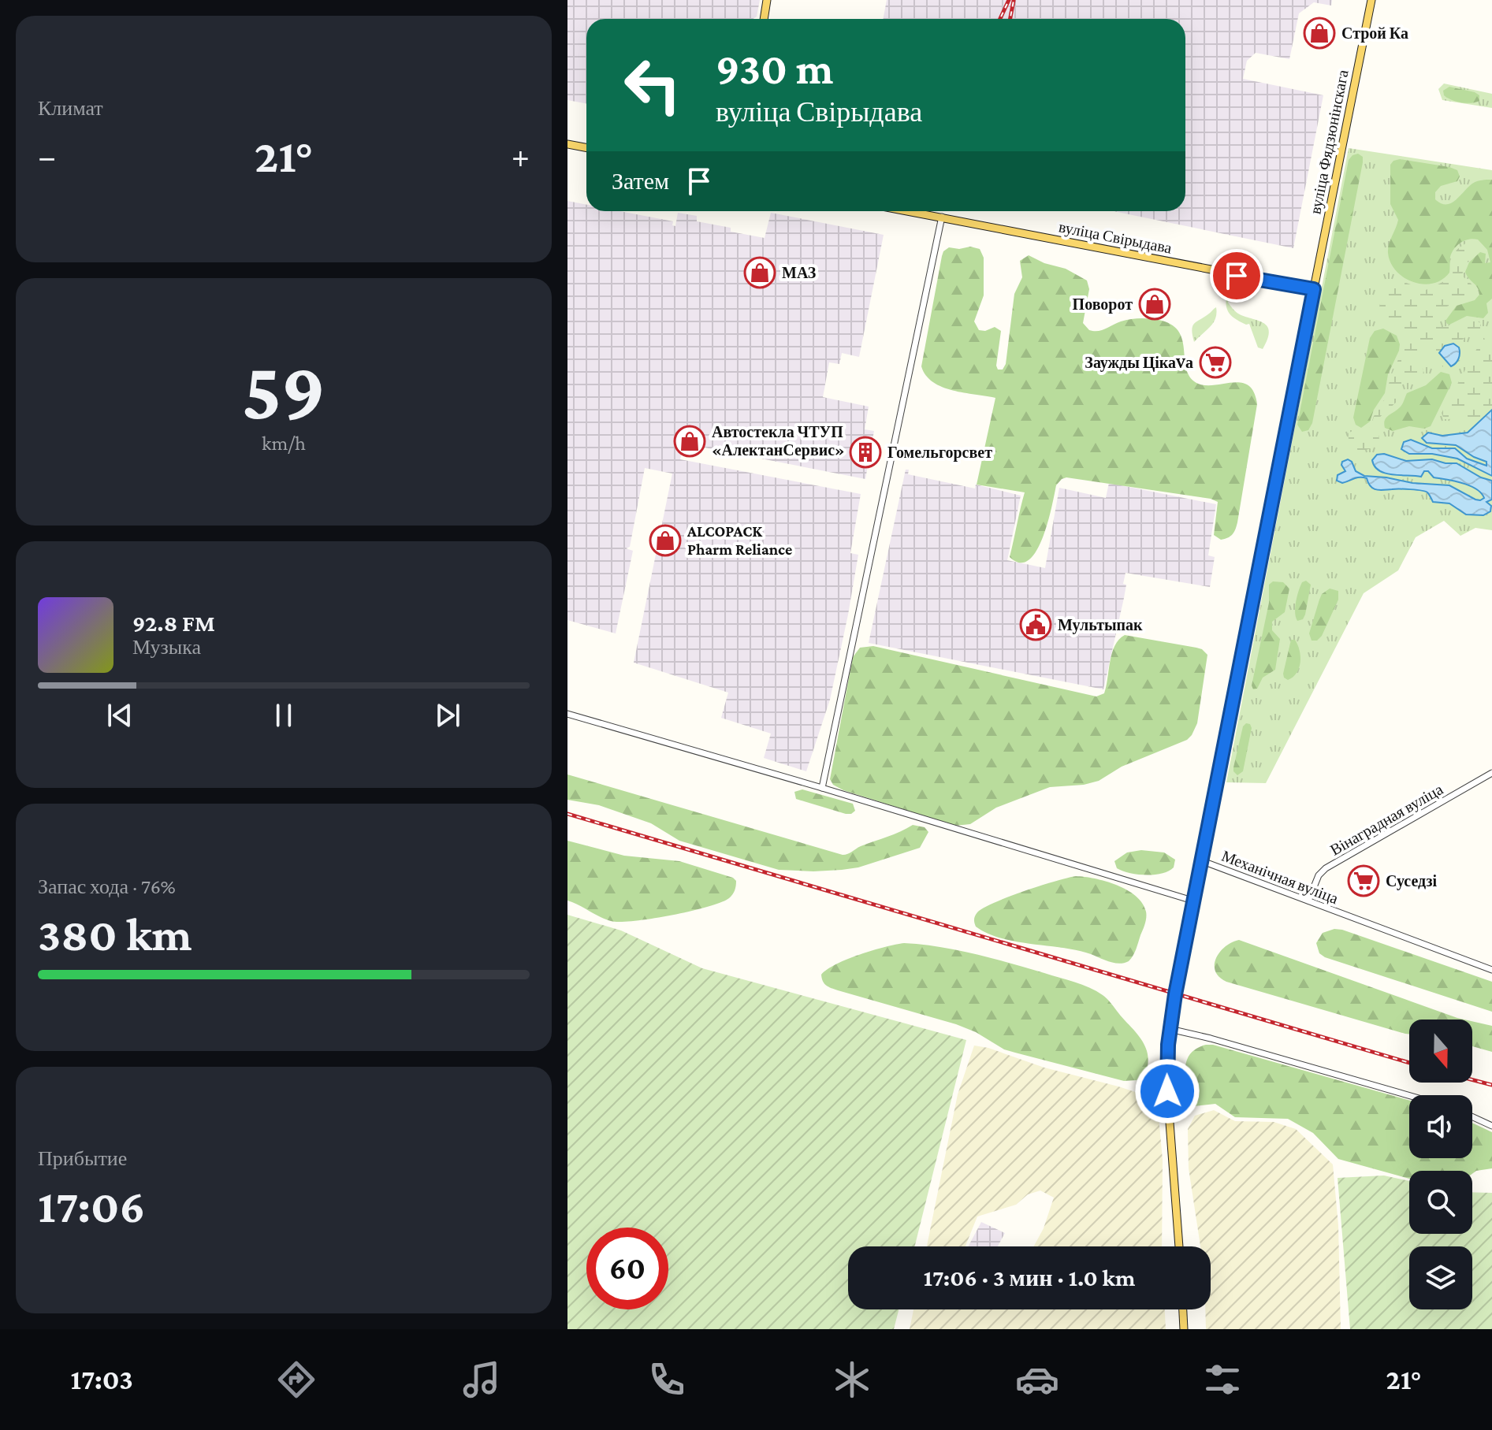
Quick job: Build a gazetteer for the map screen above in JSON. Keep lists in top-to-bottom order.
{
  "streets": {
    "main road": ["вуліца Фядзюнінскага", "вуліца Свірыдава"],
    "street": ["Вінаградная вуліца", "Механічная вуліца"]
  },
  "crossings": [
    ["вуліца Фядзюнінскага", "вуліца Свірыдава"],
    ["вуліца Фядзюнінскага", "Механічная вуліца"],
    ["Вінаградная вуліца", "Механічная вуліца"]
  ],
  "places": {
    "shop": [
      "Строй Ка",
      "МАЗ",
      "Поворот",
      "Автостекла ЧТУП «АлектанСервис»",
      "ALCOPACK Pharm Reliance"
    ],
    "supermarket": ["Заужды ЦікаVа", "Суседзі"],
    "building": ["Гомельгорсвет"],
    "public building": ["Мультыпак"]
  },
  "north": "bottom",
  "page": {
    "tile": [
      "Климат",
      ["59", "km/h"],
      ["Запас хода · 76%", "380 km"],
      ["Прибытие", "17:06"]
    ],
    "turn": ["930 m", "вуліца Свірыдава"],
    "heat": ["−", "21°", "+"],
    "then": "Затем",
    "song": ["92.8 FM", "Музыка"],
    "limit": "60",
    "trip": "17:06 · 3 мин · 1.0 km",
    "tabs": ["17:03", "21°"]
  }
}
